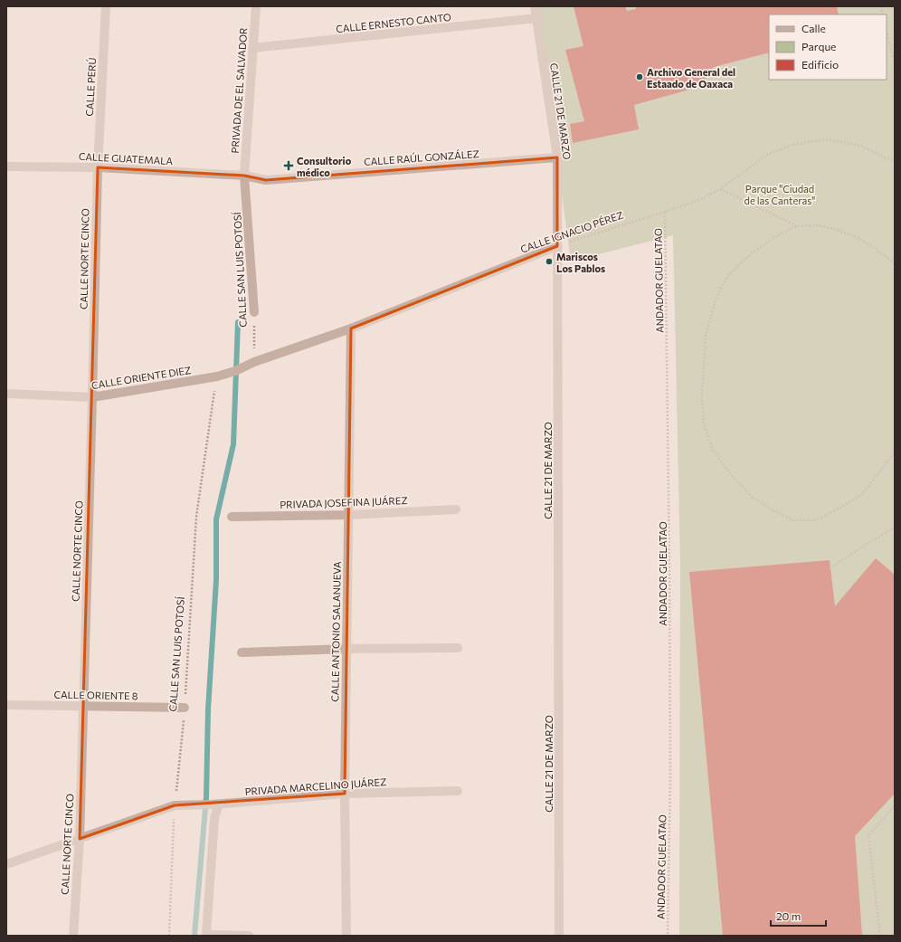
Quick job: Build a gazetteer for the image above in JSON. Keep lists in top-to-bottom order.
{
  "streets": {
    "street": [
      "CALLE ERNESTO CANTO",
      "CALLE PERÚ",
      "PRIVADA DE EL SALVADOR",
      "CALLE 21 DE MARZO",
      "CALLE RAÚL GONZÁLEZ",
      "CALLE GUATEMALA",
      "CALLE IGNACIO PÉREZ",
      "CALLE NORTE CINCO",
      "CALLE SAN LUIS POTOSÍ",
      "CALLE ORIENTE DIEZ",
      "PRIVADA JOSEFINA JUÁREZ",
      "CALLE ANTONIO SALANUEVA",
      "CALLE ORIENTE 8",
      "PRIVADA MARCELINO JUÁREZ"
    ],
    "path": ["ANDADOR GUELATAO"]
  },
  "crossings": [
    ["CALLE ERNESTO CANTO", "PRIVADA DE EL SALVADOR"],
    ["CALLE ERNESTO CANTO", "CALLE 21 DE MARZO"],
    ["CALLE PERÚ", "CALLE GUATEMALA"],
    ["CALLE PERÚ", "CALLE NORTE CINCO"],
    ["PRIVADA DE EL SALVADOR", "CALLE RAÚL GONZÁLEZ"],
    ["PRIVADA DE EL SALVADOR", "CALLE GUATEMALA"],
    ["PRIVADA DE EL SALVADOR", "CALLE SAN LUIS POTOSÍ"],
    ["CALLE 21 DE MARZO", "CALLE RAÚL GONZÁLEZ"],
    ["CALLE 21 DE MARZO", "CALLE IGNACIO PÉREZ"],
    ["CALLE RAÚL GONZÁLEZ", "CALLE GUATEMALA"],
    ["CALLE RAÚL GONZÁLEZ", "CALLE SAN LUIS POTOSÍ"],
    ["CALLE GUATEMALA", "CALLE NORTE CINCO"],
    ["CALLE GUATEMALA", "CALLE SAN LUIS POTOSÍ"],
    ["CALLE IGNACIO PÉREZ", "CALLE SAN LUIS POTOSÍ"],
    ["CALLE IGNACIO PÉREZ", "ANDADOR GUELATAO"],
    ["CALLE IGNACIO PÉREZ", "CALLE ORIENTE DIEZ"],
    ["CALLE IGNACIO PÉREZ", "CALLE ANTONIO SALANUEVA"],
    ["CALLE NORTE CINCO", "CALLE ORIENTE DIEZ"],
    ["CALLE NORTE CINCO", "CALLE ORIENTE 8"],
    ["CALLE NORTE CINCO", "PRIVADA MARCELINO JUÁREZ"],
    ["CALLE SAN LUIS POTOSÍ", "CALLE ORIENTE DIEZ"],
    ["CALLE SAN LUIS POTOSÍ", "CALLE ORIENTE 8"],
    ["CALLE SAN LUIS POTOSÍ", "PRIVADA MARCELINO JUÁREZ"],
    ["PRIVADA JOSEFINA JUÁREZ", "CALLE ANTONIO SALANUEVA"],
    ["CALLE ANTONIO SALANUEVA", "PRIVADA MARCELINO JUÁREZ"]
  ],
  "parks": ["Parque \"Ciudad de las Canteras\""],
  "places": {
    "other": ["Archivo General del Estaado de Oaxaca", "Mariscos Los Pablos"],
    "health": ["Consultorio médico"]
  },
  "legend": ["Calle", "Parque", "Edificio"],
  "scale_bar": "20 m"
}
